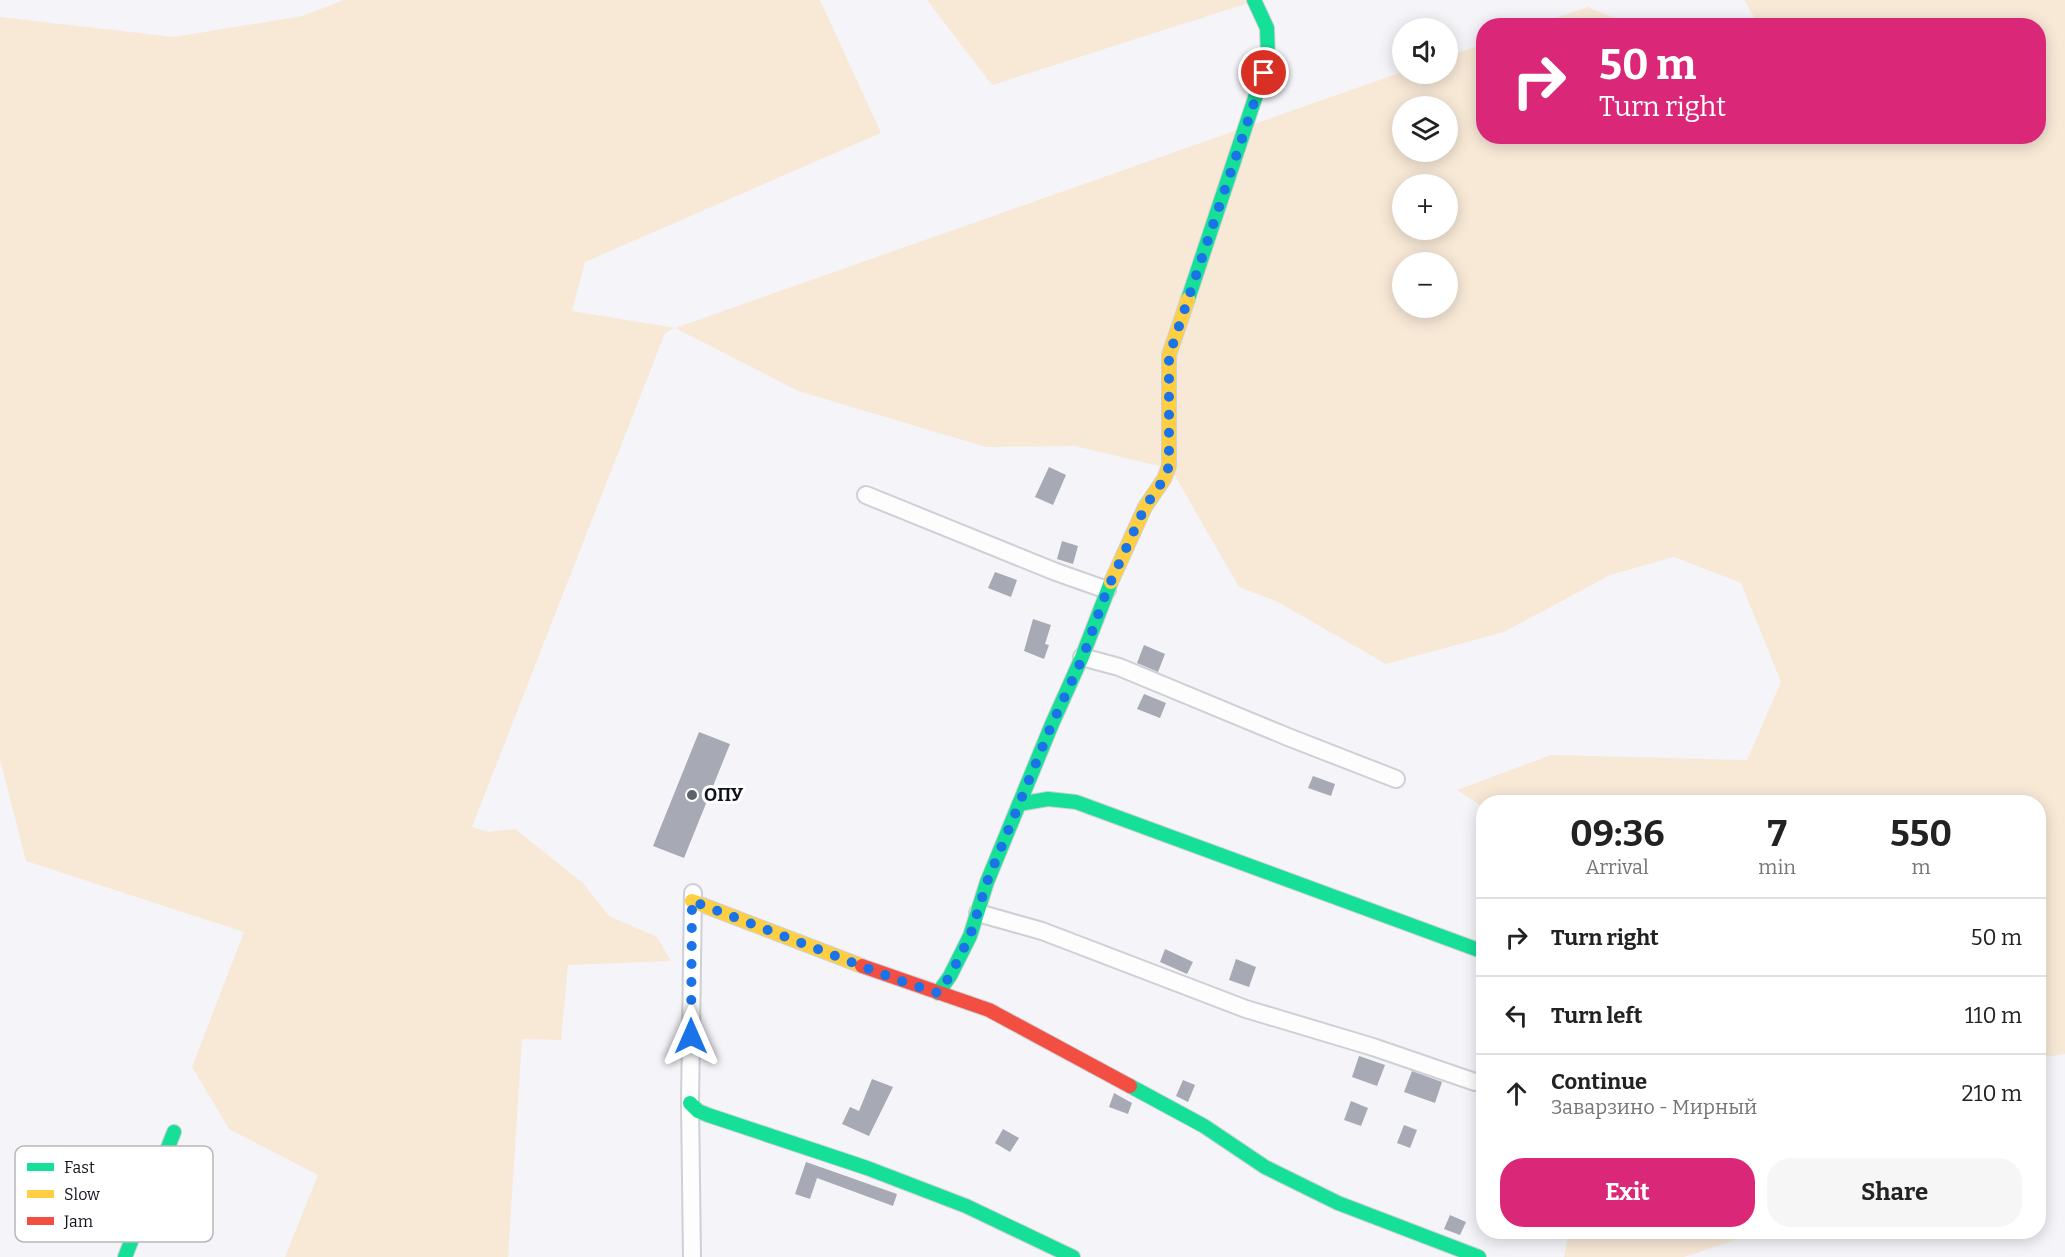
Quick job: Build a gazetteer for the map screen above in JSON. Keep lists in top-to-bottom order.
{
  "places": ["ОПУ"],
  "legend": ["Fast", "Slow", "Jam"],
  "page": {
    "map_buttons": ["+", "−"],
    "turn": ["50 m", "Turn right"],
    "eta": [
      "09:36",
      "Arrival",
      "7",
      "min",
      "550",
      "m"
    ],
    "list": [
      {
        "name": "Turn right",
        "value": "50 m"
      },
      {
        "name": "Turn left",
        "value": "110 m"
      },
      {
        "name": "Continue",
        "note": "Заварзино - Мирный",
        "value": "210 m"
      }
    ],
    "buttons": ["Exit", "Share"]
  }
}
